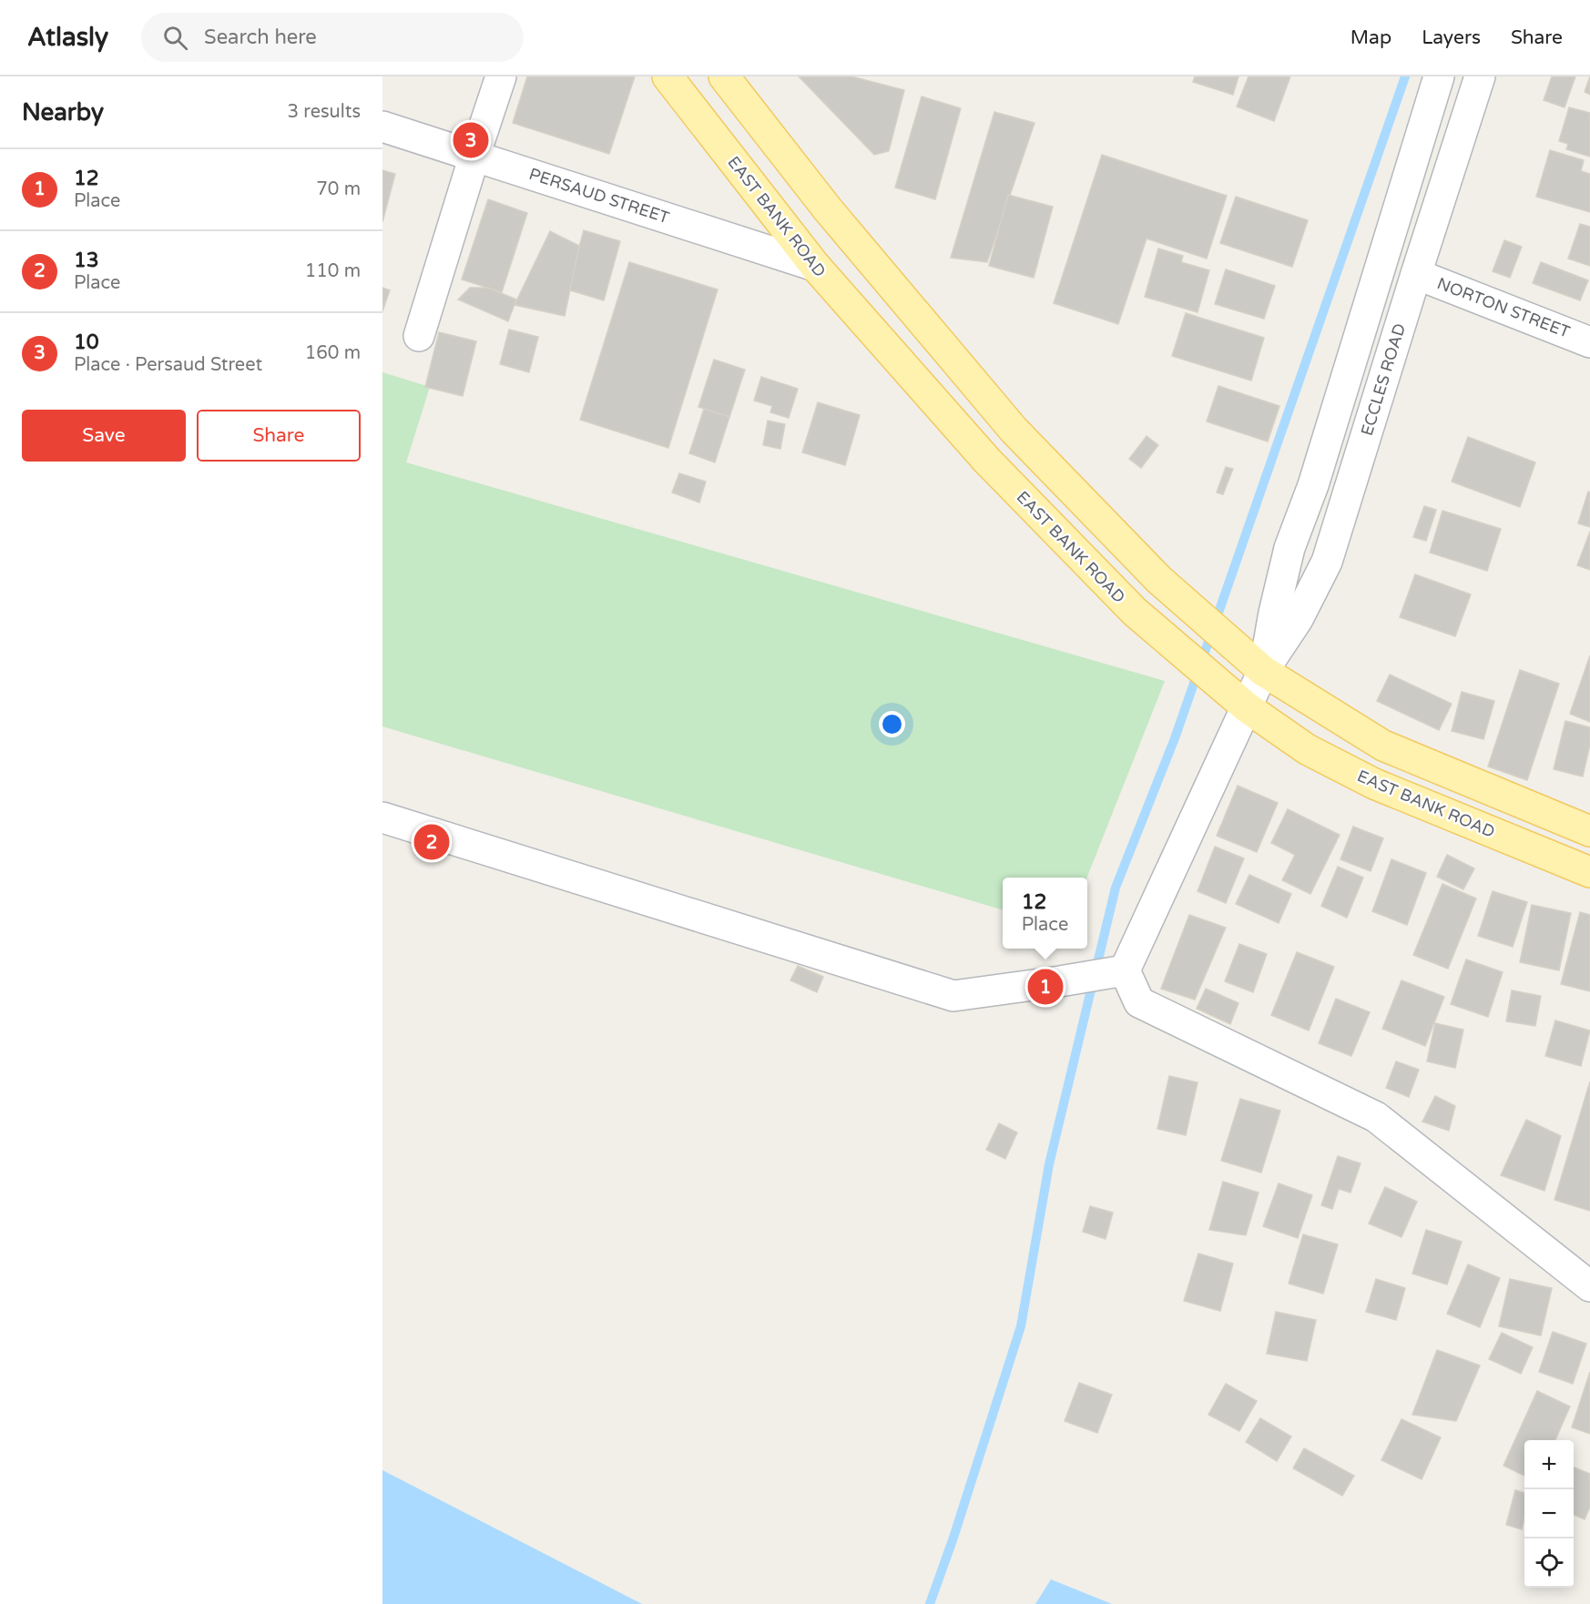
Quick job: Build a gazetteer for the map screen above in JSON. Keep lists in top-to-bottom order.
{
  "streets": {
    "main road": ["EAST BANK ROAD"],
    "street": ["PERSAUD STREET", "NORTON STREET", "ECCLES ROAD"]
  },
  "crossings": [
    ["PERSAUD STREET", "EAST BANK ROAD"],
    ["EAST BANK ROAD", "ECCLES ROAD"],
    ["NORTON STREET", "ECCLES ROAD"]
  ],
  "page": {
    "header": "Atlasly",
    "search": "Search here",
    "nav": ["Map", "Layers", "Share"],
    "heading": ["Nearby", "3 results"],
    "pins": ["3", "2", "1"],
    "list": [
      {
        "mark": "1",
        "name": "12",
        "note": "Place",
        "value": "70 m"
      },
      {
        "mark": "2",
        "name": "13",
        "note": "Place",
        "value": "110 m"
      },
      {
        "mark": "3",
        "name": "10",
        "note": "Place · Persaud Street",
        "value": "160 m"
      }
    ],
    "buttons": ["Save", "Share"],
    "popup": ["12", "Place"],
    "map_buttons": ["+", "−"]
  }
}
